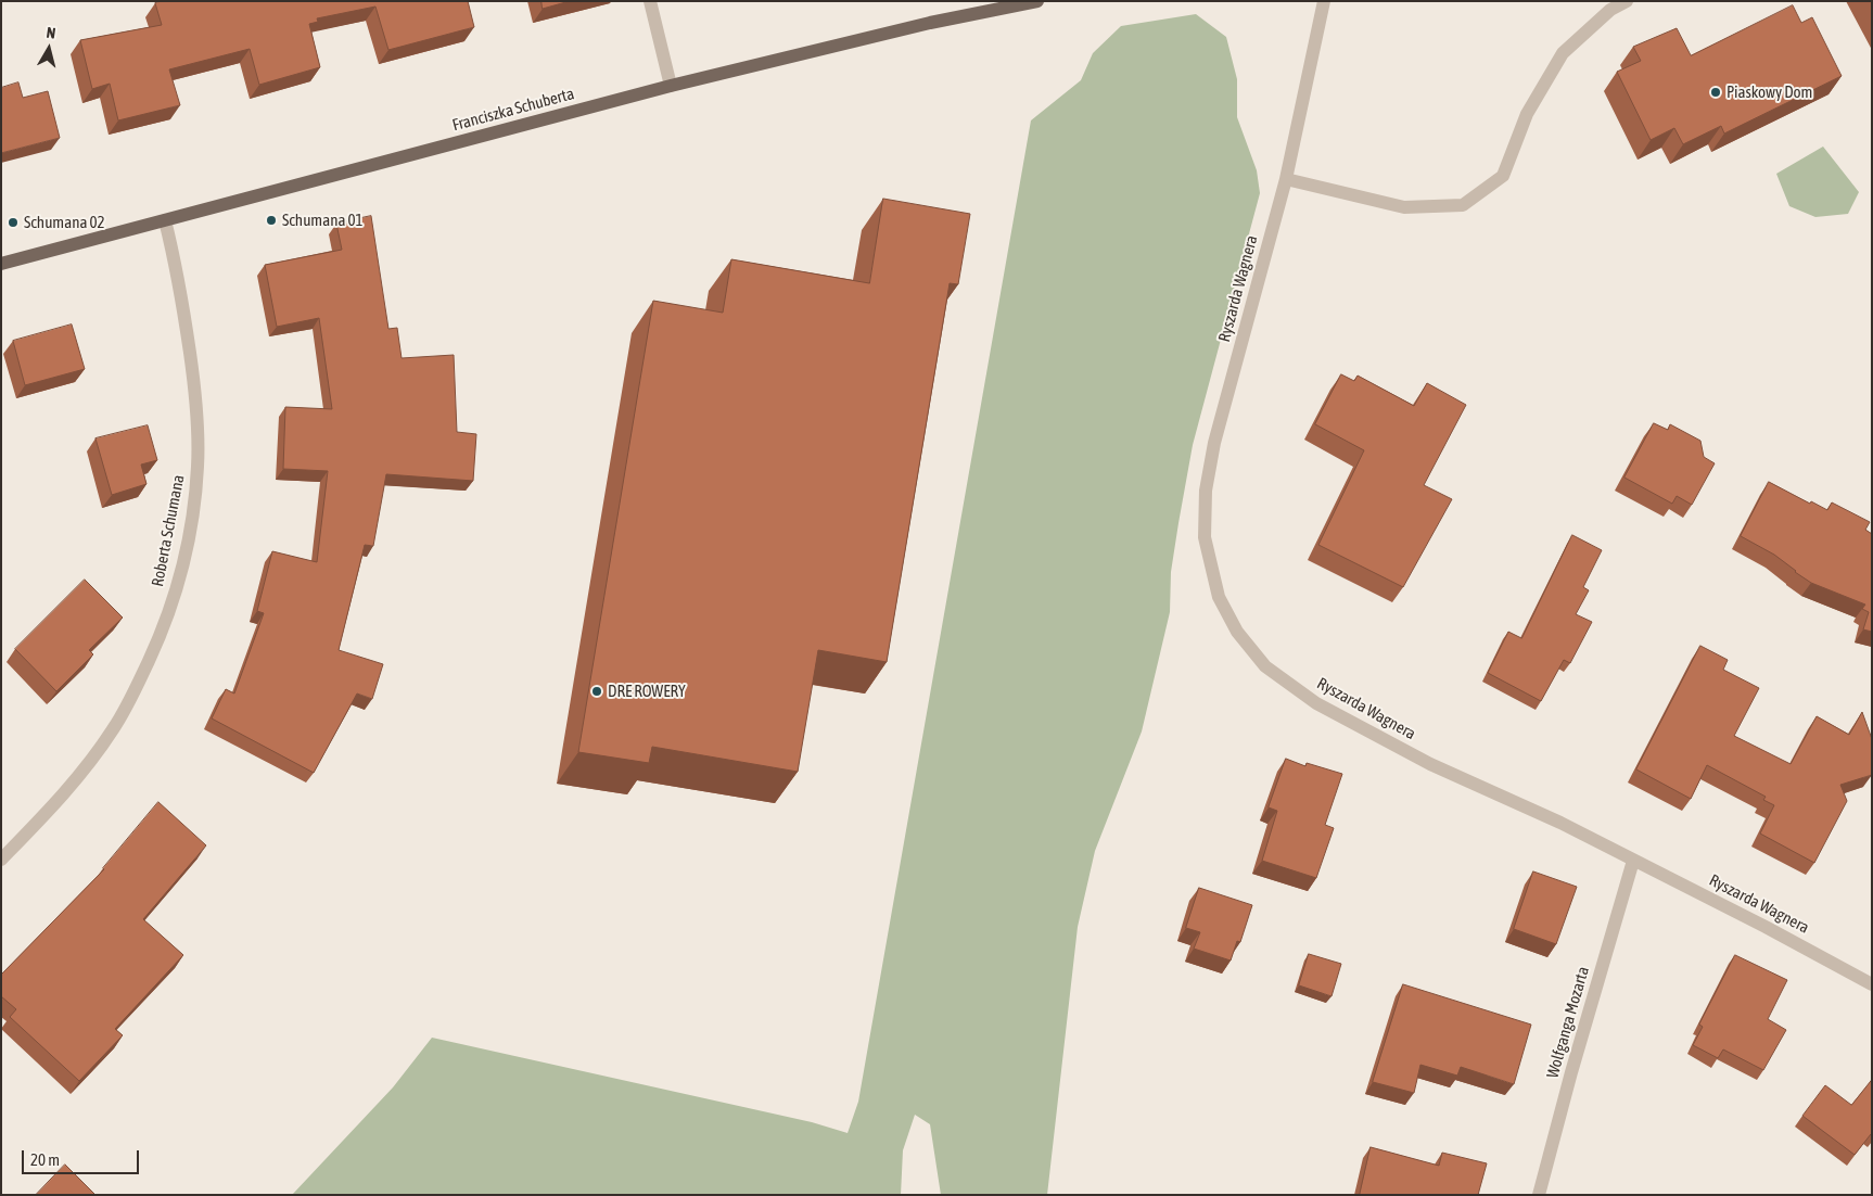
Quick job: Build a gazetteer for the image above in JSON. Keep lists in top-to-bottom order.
{
  "streets": {
    "main road": ["Franciszka Schuberta"],
    "street": ["Ryszarda Wagnera", "Roberta Schumana", "Wolfganga Mozarta"]
  },
  "crossings": [
    ["Franciszka Schuberta", "Roberta Schumana"],
    ["Ryszarda Wagnera", "Wolfganga Mozarta"]
  ],
  "places": [
    "Piaskowy Dom",
    "Schumana 01",
    "Schumana 02",
    "DRE ROWERY"
  ],
  "scale_bar": "20 m",
  "north": "top"
}
